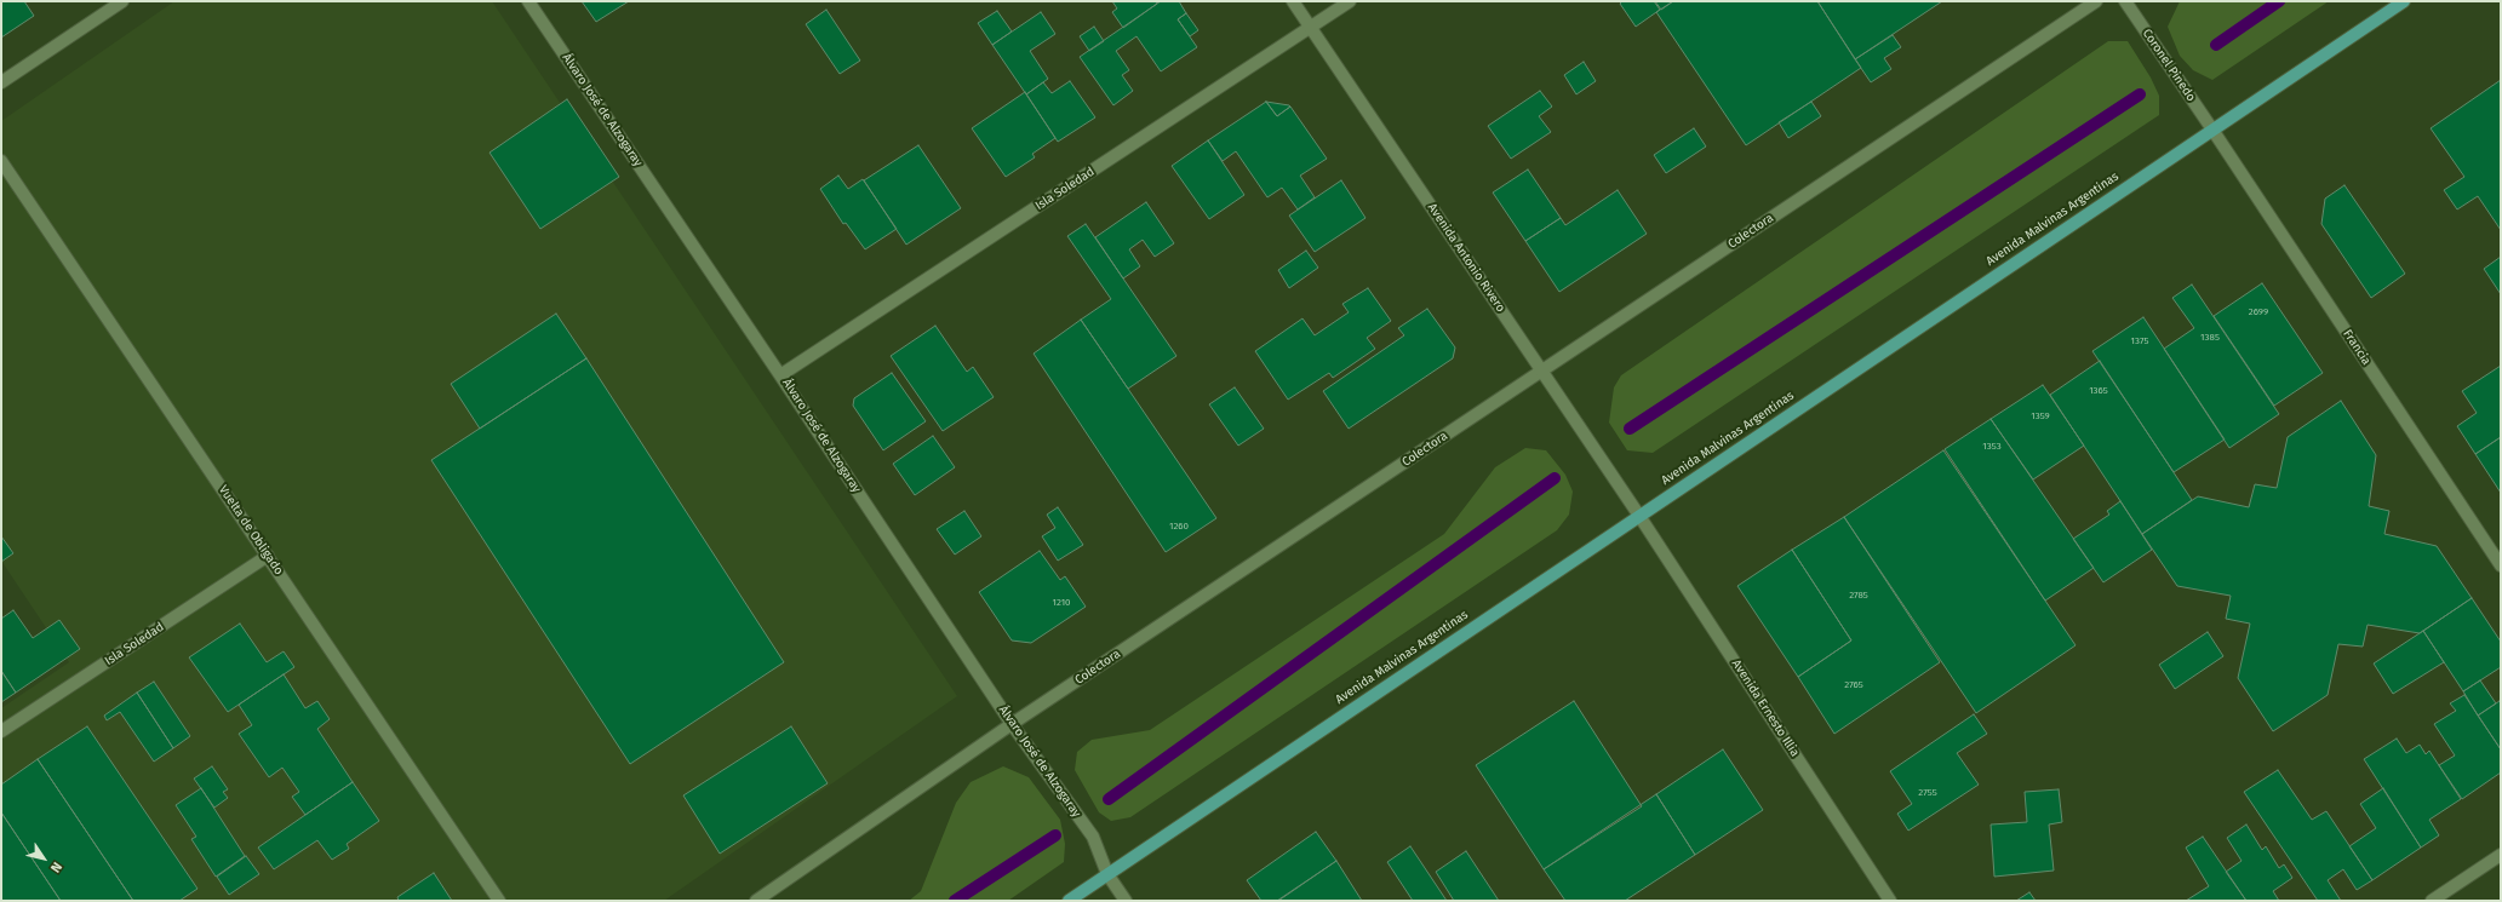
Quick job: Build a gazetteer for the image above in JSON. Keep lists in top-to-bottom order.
{
  "streets": {
    "main road": ["Avenida Malvinas Argentinas"],
    "street": [
      "Coronel Pinedo",
      "Álvaro José de Alzogaray",
      "Isla Soledad",
      "Colectora",
      "Avenida Antonio Rivero",
      "Francia",
      "Vuelta de Obligado",
      "Avenida Ernesto Illia"
    ]
  },
  "crossings": [
    ["Coronel Pinedo", "Avenida Malvinas Argentinas"],
    ["Coronel Pinedo", "Francia"],
    ["Álvaro José de Alzogaray", "Isla Soledad"],
    ["Álvaro José de Alzogaray", "Avenida Malvinas Argentinas"],
    ["Álvaro José de Alzogaray", "Colectora"],
    ["Isla Soledad", "Avenida Antonio Rivero"],
    ["Isla Soledad", "Vuelta de Obligado"],
    ["Avenida Malvinas Argentinas", "Avenida Antonio Rivero"],
    ["Avenida Malvinas Argentinas", "Francia"],
    ["Avenida Malvinas Argentinas", "Avenida Ernesto Illia"],
    ["Colectora", "Avenida Antonio Rivero"],
    ["Avenida Antonio Rivero", "Avenida Ernesto Illia"]
  ],
  "house_numbers": [
    "2699",
    "1385",
    "1375",
    "1365",
    "1359",
    "1353",
    "1260",
    "2785",
    "1210",
    "2765",
    "2755"
  ],
  "north": "bottom right"
}
